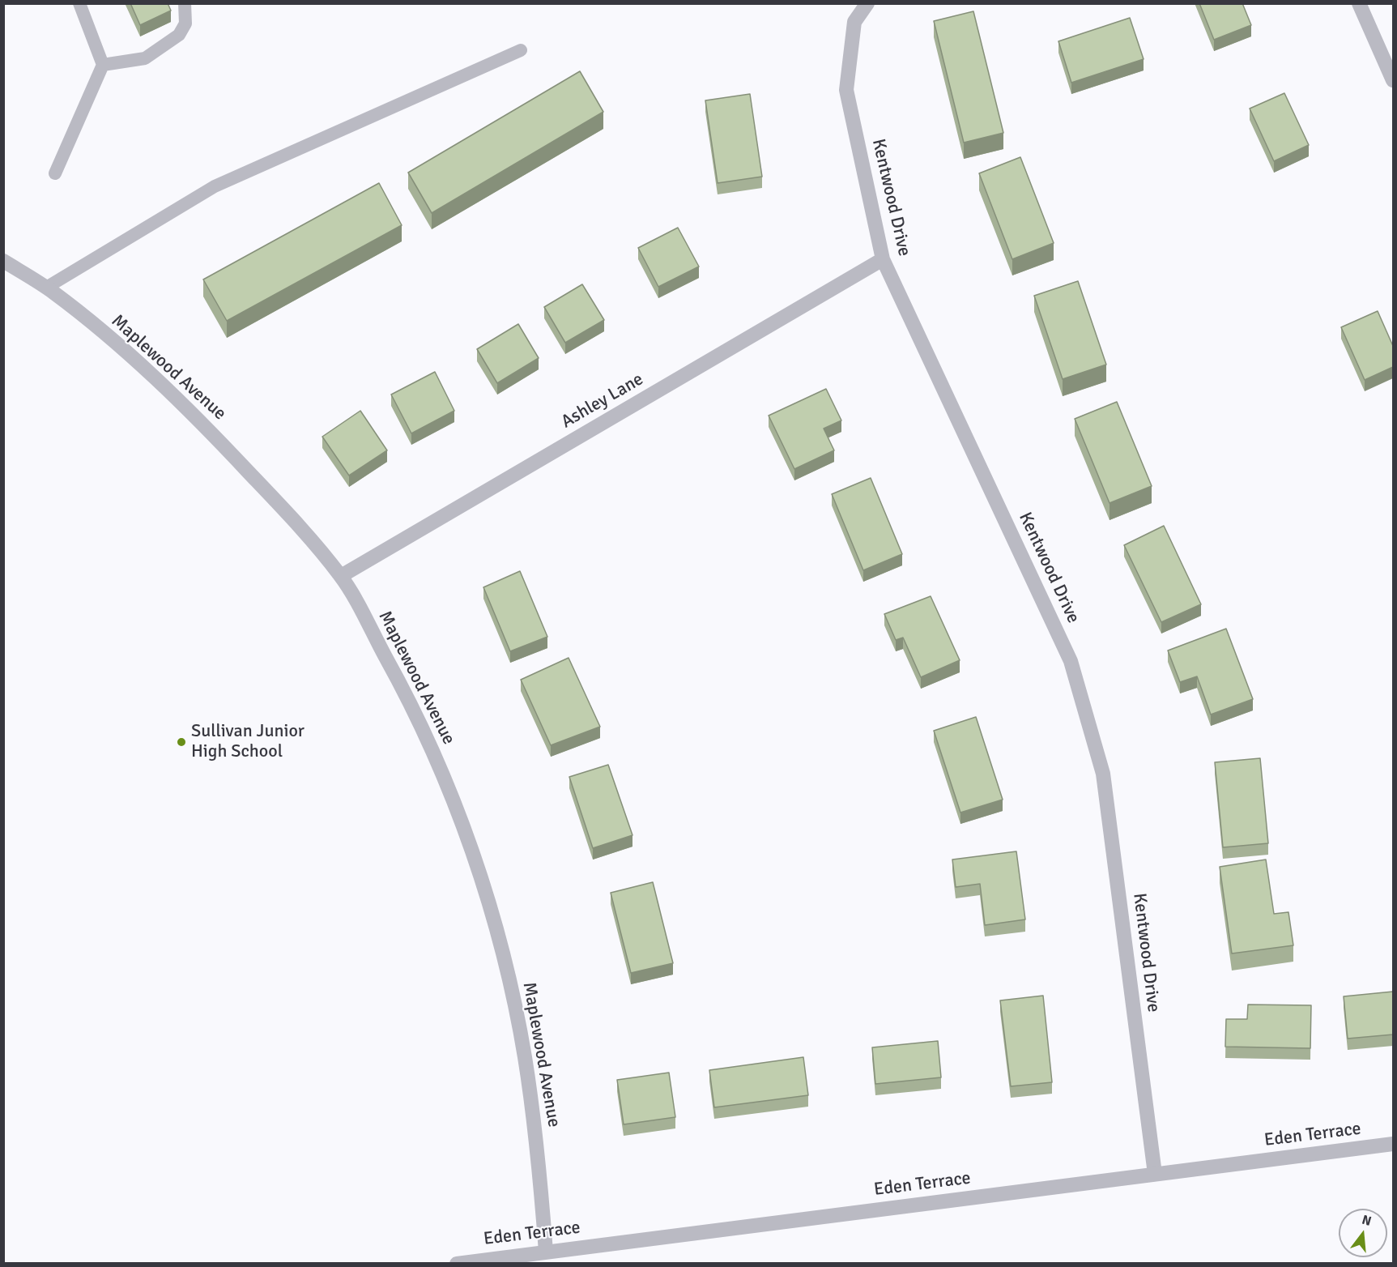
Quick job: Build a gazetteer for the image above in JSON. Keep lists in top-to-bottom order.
{
  "streets": {
    "street": [
      "Kentwood Drive",
      "Maplewood Avenue",
      "Ashley Lane",
      "Eden Terrace"
    ]
  },
  "crossings": [
    ["Kentwood Drive", "Ashley Lane"],
    ["Kentwood Drive", "Eden Terrace"],
    ["Maplewood Avenue", "Ashley Lane"],
    ["Maplewood Avenue", "Eden Terrace"]
  ],
  "places": ["Sullivan Junior High School"],
  "north": "top"
}
